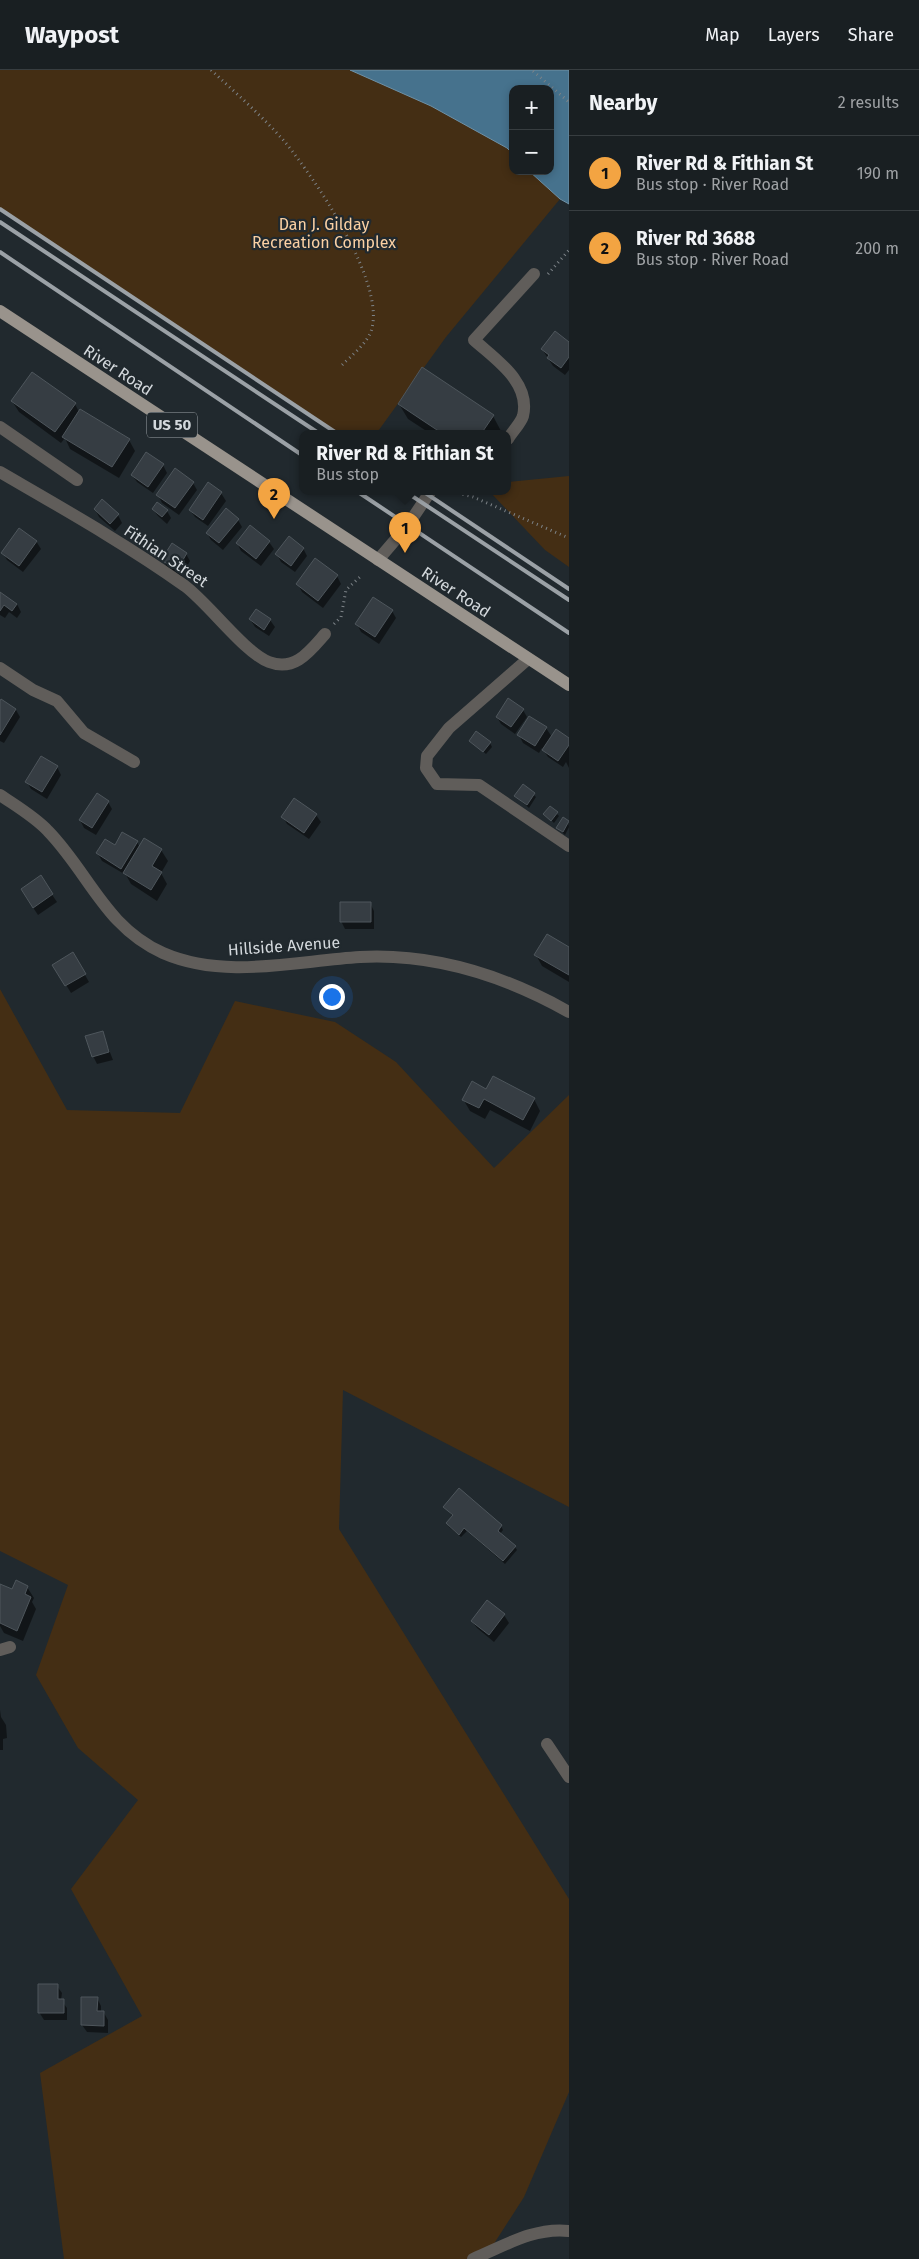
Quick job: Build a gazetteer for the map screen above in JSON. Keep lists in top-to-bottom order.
{
  "streets": {
    "main road": ["River Road", "US 50"],
    "street": ["Fithian Street", "Hillside Avenue"]
  },
  "parks": ["Dan J. Gilday Recreation Complex"],
  "page": {
    "header": "Waypost",
    "nav": ["Map", "Layers", "Share"],
    "heading": ["Nearby", "2 results"],
    "map_buttons": ["+", "−"],
    "list": [
      {
        "mark": "1",
        "name": "River Rd & Fithian St",
        "note": "Bus stop · River Road",
        "value": "190 m"
      },
      {
        "mark": "2",
        "name": "River Rd 3688",
        "note": "Bus stop · River Road",
        "value": "200 m"
      }
    ],
    "popup": ["River Rd & Fithian St", "Bus stop"],
    "pins": ["2", "1"]
  }
}
